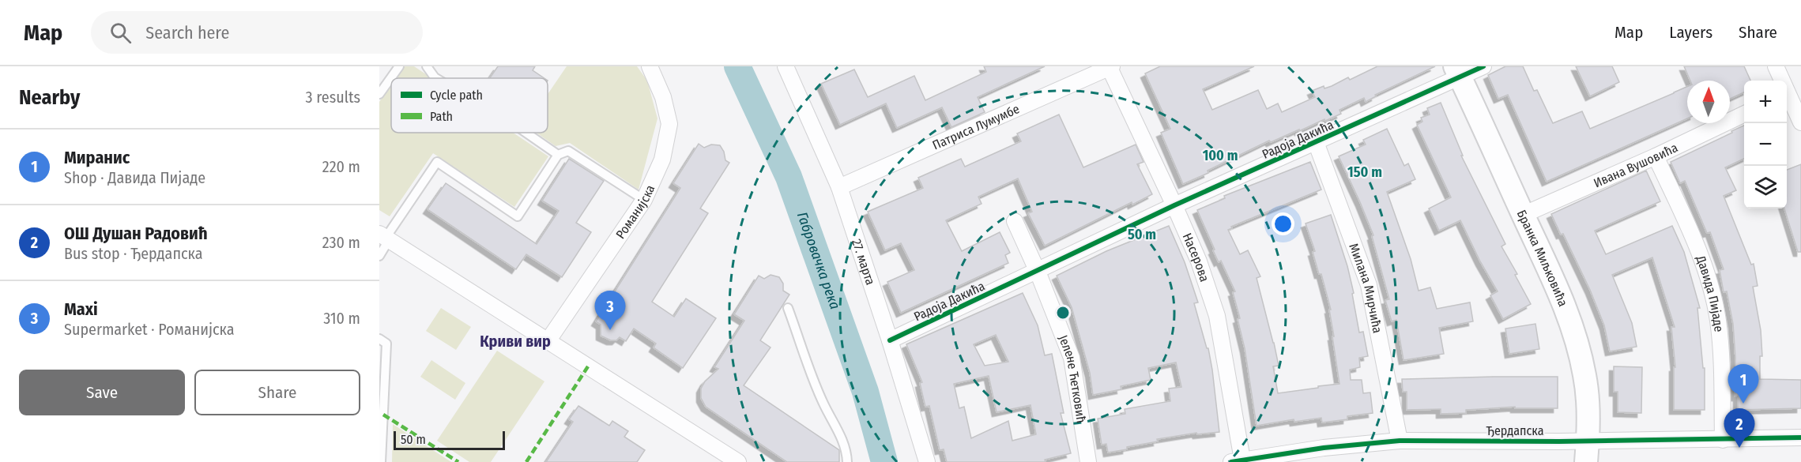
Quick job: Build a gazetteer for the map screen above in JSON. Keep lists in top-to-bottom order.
{
  "streets": {
    "street": [
      "Патриса Лумумбе",
      "Радоја Дакића",
      "Ивана Вушовића",
      "Романијска",
      "Насерова",
      "Бранка Миљковића",
      "27. марта",
      "Милана Мирчића",
      "Давида Пијаде",
      "Јелене Ћетковић",
      "Ђердапска"
    ]
  },
  "crossings": [
    ["Патриса Лумумбе", "Насерова"],
    ["Патриса Лумумбе", "27. марта"],
    ["Радоја Дакића", "Насерова"],
    ["Радоја Дакића", "Бранка Миљковића"],
    ["Радоја Дакића", "27. марта"],
    ["Радоја Дакића", "Милана Мирчића"],
    ["Радоја Дакића", "Јелене Ћетковић"],
    ["Ивана Вушовића", "Бранка Миљковића"],
    ["Ивана Вушовића", "Давида Пијаде"],
    ["Насерова", "Ђердапска"],
    ["Бранка Миљковића", "Ђердапска"],
    ["Милана Мирчића", "Ђердапска"],
    ["Давида Пијаде", "Ђердапска"]
  ],
  "districts": ["Криви вир"],
  "water": ["Габровачка река"],
  "legend": ["Cycle path", "Path"],
  "scale_bar": "50 m",
  "north": "top",
  "page": {
    "header": "Map",
    "search": "Search here",
    "nav": ["Map", "Layers", "Share"],
    "heading": ["Nearby", "3 results"],
    "map_buttons": ["+", "−"],
    "list": [
      {
        "mark": "1",
        "name": "Миранис",
        "note": "Shop · Давида Пијаде",
        "value": "220 m"
      },
      {
        "mark": "2",
        "name": "ОШ Душан Радовић",
        "note": "Bus stop · Ђердапска",
        "value": "230 m"
      },
      {
        "mark": "3",
        "name": "Maxi",
        "note": "Supermarket · Романијска",
        "value": "310 m"
      }
    ],
    "pins": ["3", "1", "2"],
    "buttons": ["Save", "Share"],
    "scale": "50 m"
  },
  "rings": ["100 m", "150 m", "50 m"]
}
